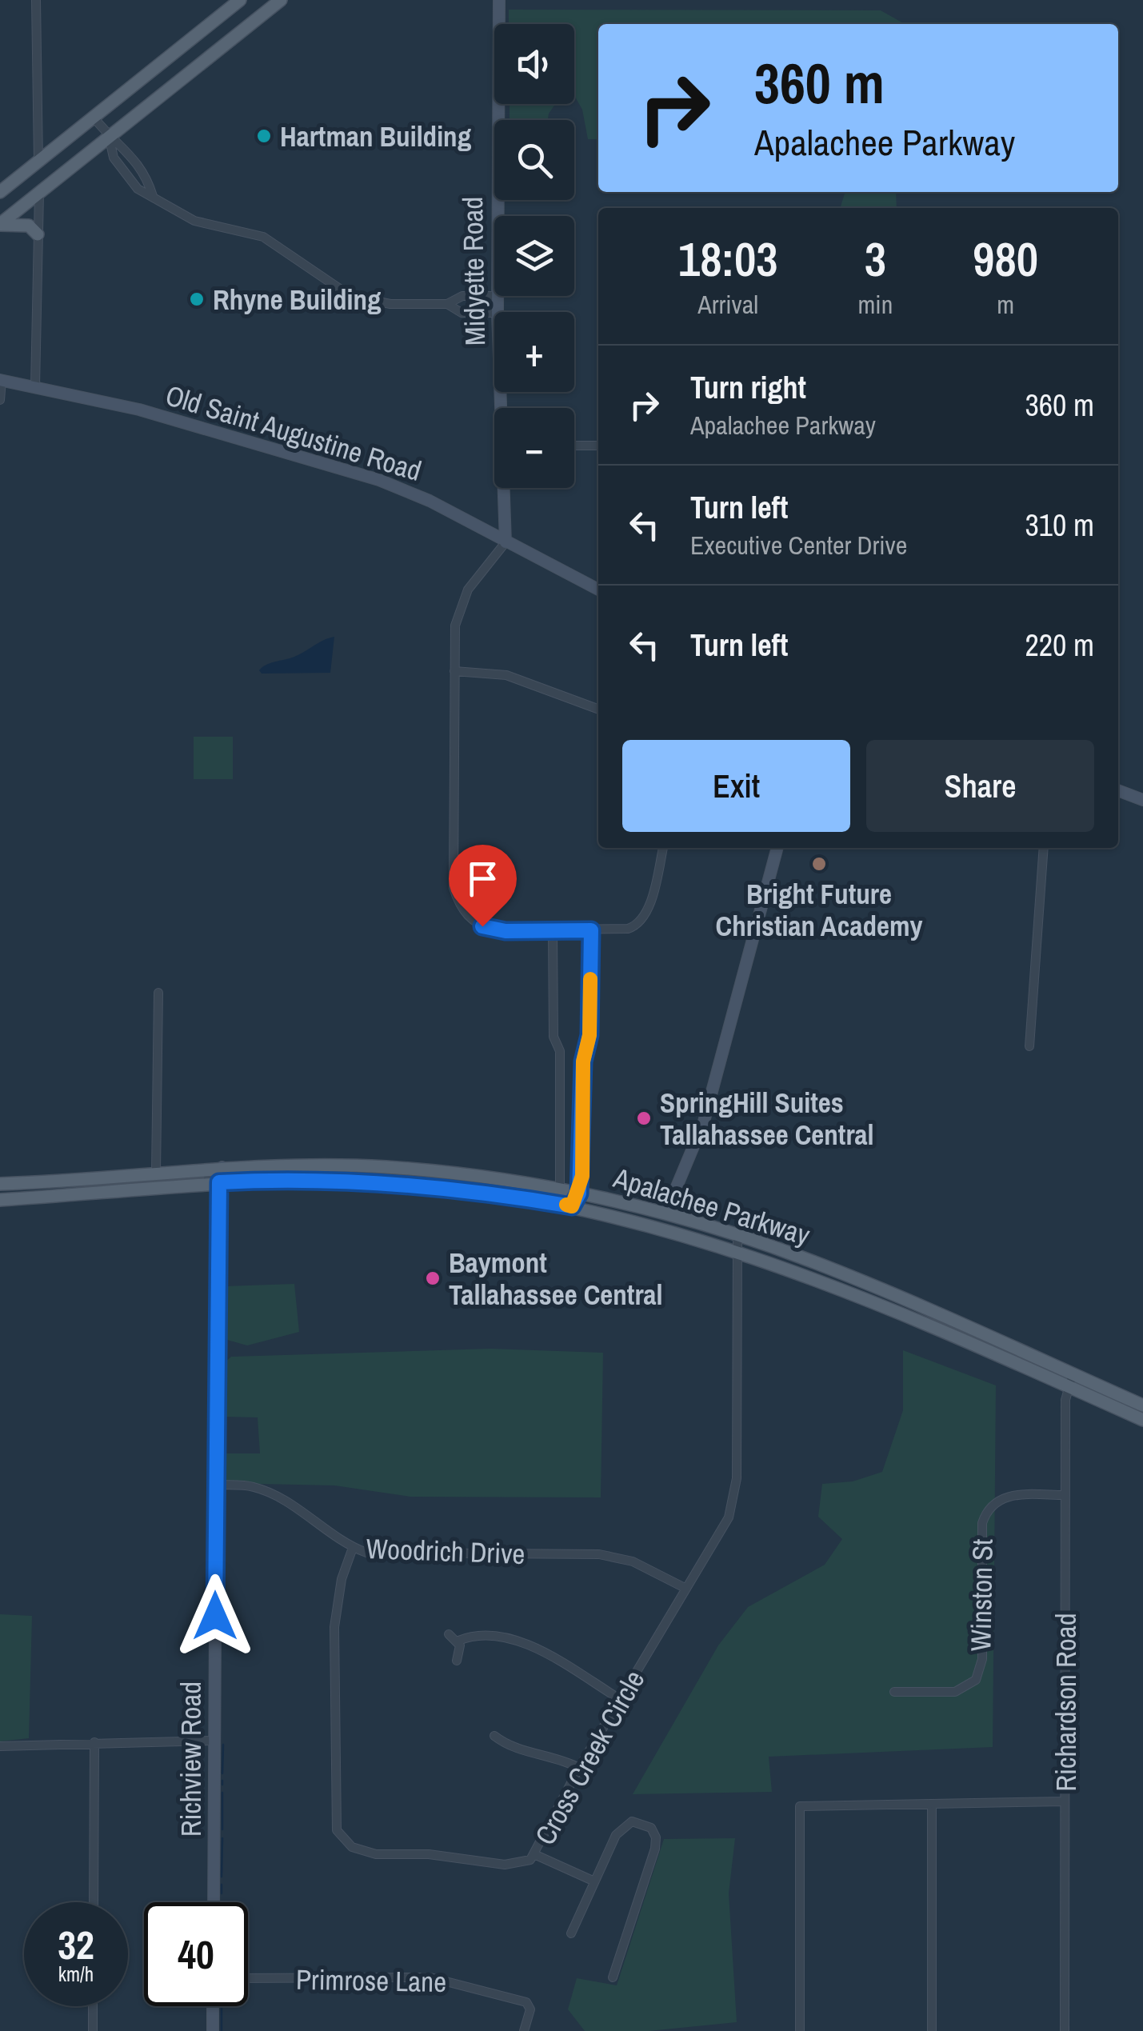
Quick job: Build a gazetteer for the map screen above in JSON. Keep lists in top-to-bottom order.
{
  "streets": {
    "main road": ["Apalachee Parkway"],
    "street": [
      "Midyette Road",
      "Old Saint Augustine Road",
      "Woodrich Drive",
      "Winston St",
      "Richardson Road",
      "Cross Creek Circle",
      "Richview Road",
      "Primrose Lane"
    ]
  },
  "crossings": [
    ["Midyette Road", "Old Saint Augustine Road"],
    ["Apalachee Parkway", "Richardson Road"],
    ["Apalachee Parkway", "Cross Creek Circle"],
    ["Apalachee Parkway", "Richview Road"],
    ["Woodrich Drive", "Cross Creek Circle"],
    ["Woodrich Drive", "Richview Road"],
    ["Winston St", "Richardson Road"]
  ],
  "places": [
    "Hartman Building",
    "Rhyne Building",
    "Bright Future Christian Academy",
    "SpringHill Suites Tallahassee Central",
    "Baymont Tallahassee Central"
  ],
  "page": {
    "map_buttons": ["+", "−"],
    "turn": ["360 m", "Apalachee Parkway"],
    "eta": [
      "18:03",
      "Arrival",
      "3",
      "min",
      "980",
      "m"
    ],
    "list": [
      {
        "name": "Turn right",
        "note": "Apalachee Parkway",
        "value": "360 m"
      },
      {
        "name": "Turn left",
        "note": "Executive Center Drive",
        "value": "310 m"
      },
      {
        "name": "Turn left",
        "value": "220 m"
      }
    ],
    "buttons": ["Exit", "Share"],
    "speed": "32 km/h",
    "limit": "40"
  }
}
